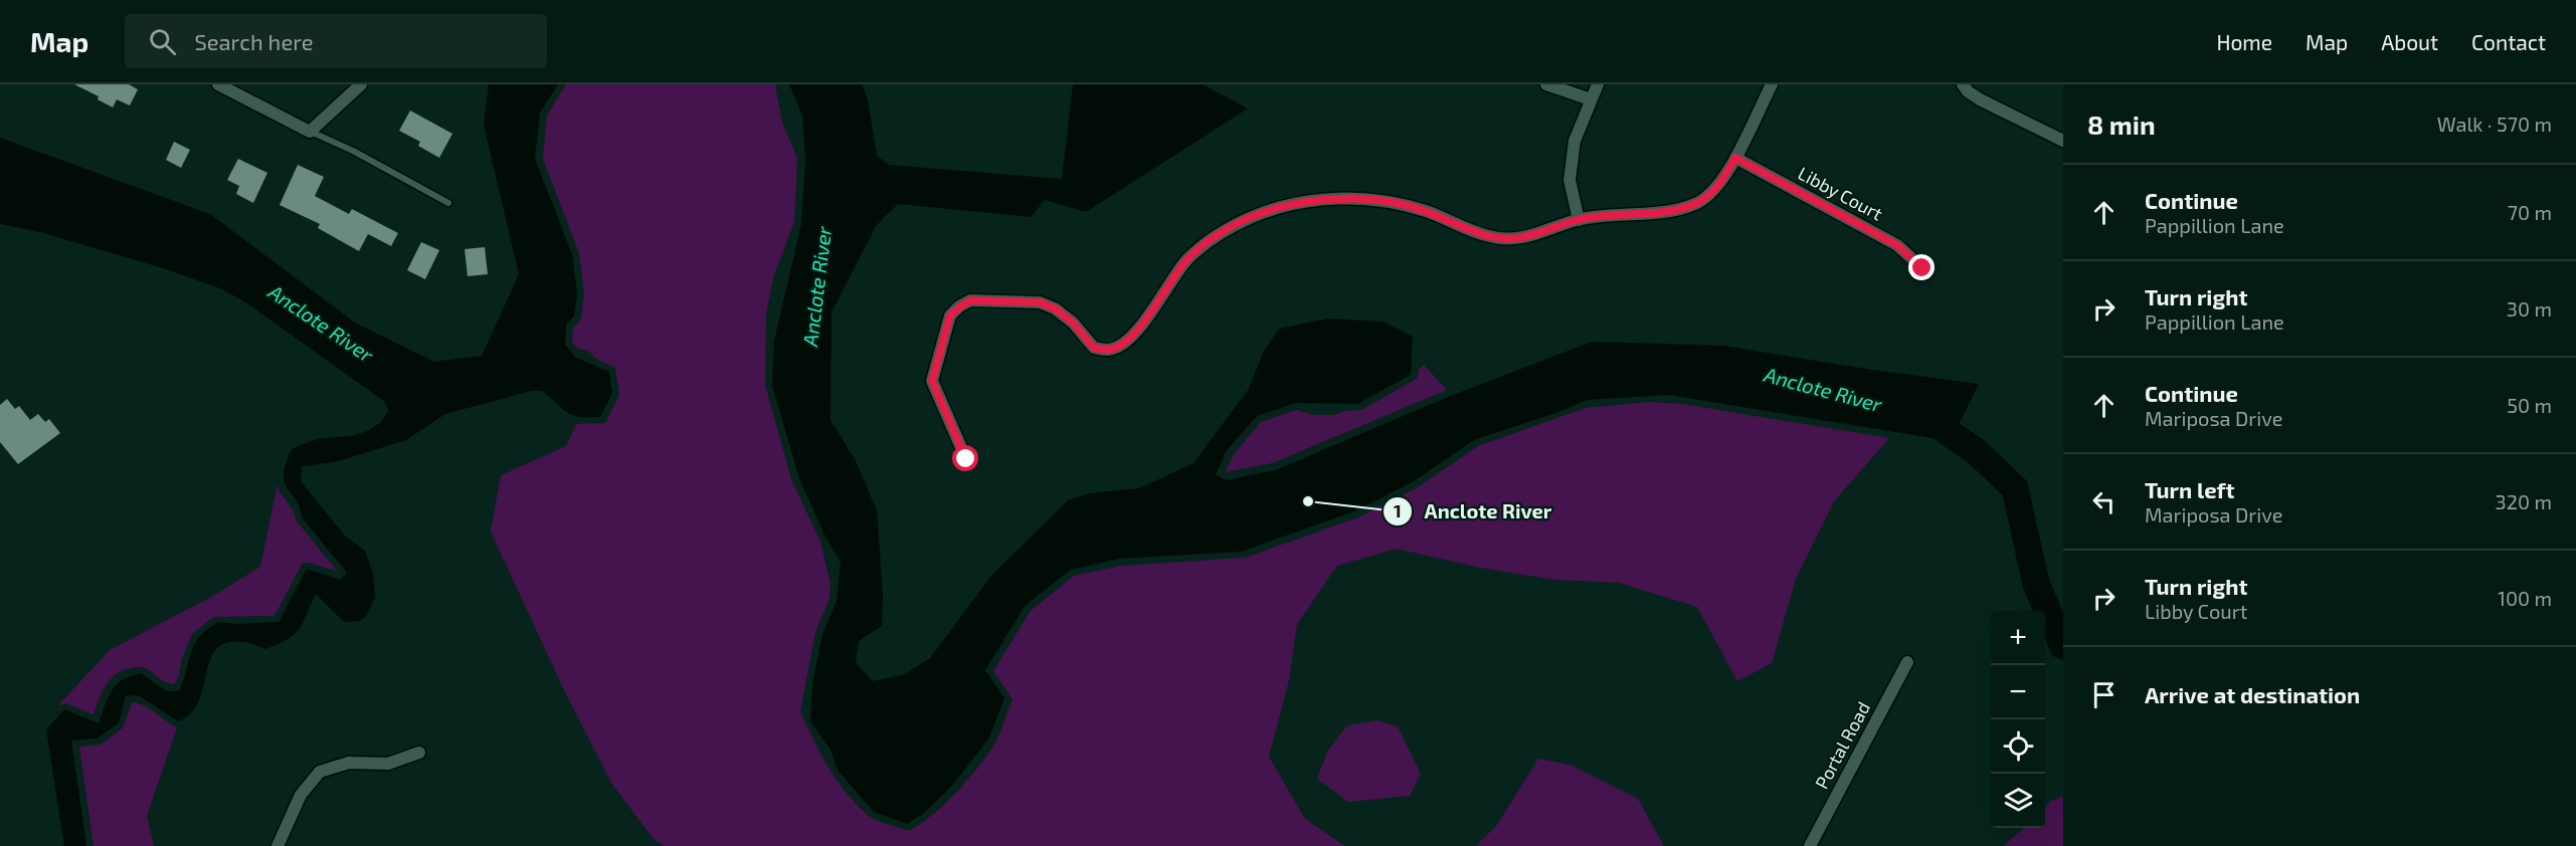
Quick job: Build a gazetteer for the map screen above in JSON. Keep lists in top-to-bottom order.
{
  "streets": {
    "street": ["Libby Court", "Portal Road"]
  },
  "water": ["Anclote River"],
  "places": ["Anclote River"],
  "page": {
    "header": "Map",
    "search": "Search here",
    "nav": [
      "Home",
      "Map",
      "About",
      "Contact"
    ],
    "heading": ["8 min", "Walk · 570 m"],
    "list": [
      ["Continue", "Pappillion Lane", "70 m"],
      ["Turn right", "Pappillion Lane", "30 m"],
      ["Continue", "Mariposa Drive", "50 m"],
      ["Turn left", "Mariposa Drive", "320 m"],
      ["Turn right", "Libby Court", "100 m"],
      "Arrive at destination"
    ],
    "map_buttons": ["+", "−"]
  }
}
